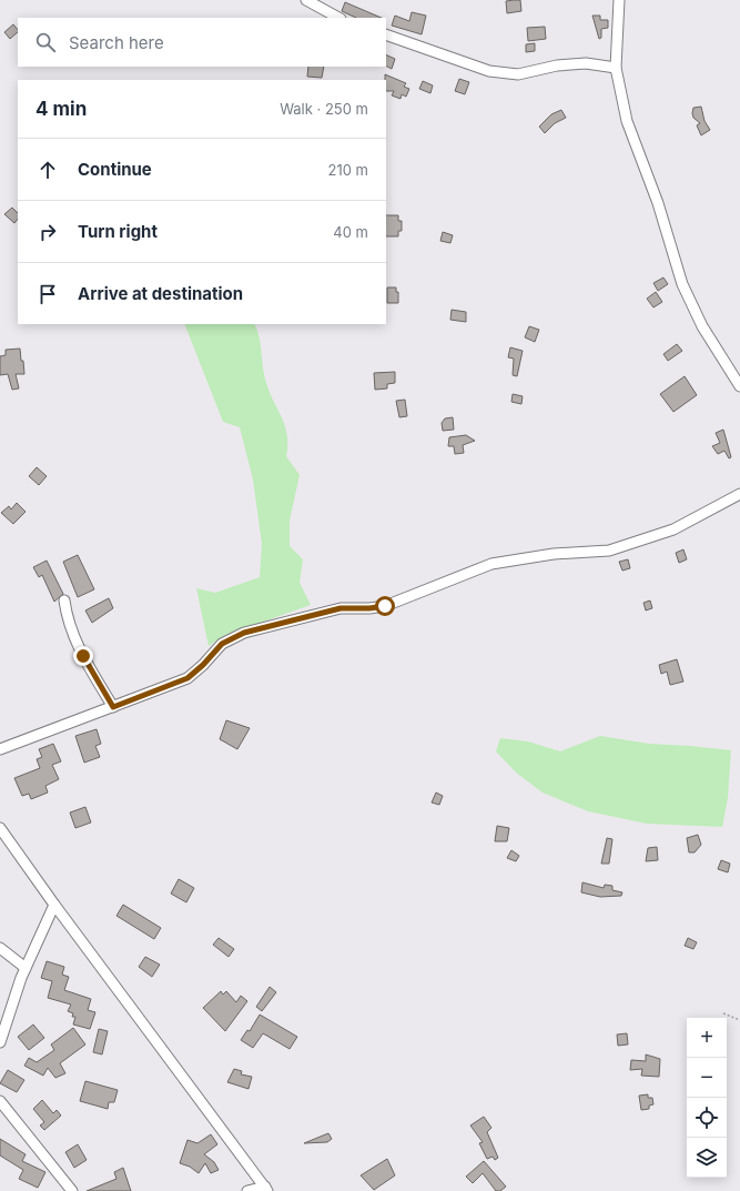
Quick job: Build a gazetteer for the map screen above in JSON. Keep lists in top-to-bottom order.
{
  "page": {
    "search": "Search here",
    "heading": ["4 min", "Walk · 250 m"],
    "list": [
      ["Continue", "210 m"],
      ["Turn right", "40 m"],
      "Arrive at destination"
    ],
    "map_buttons": ["+", "−"]
  }
}
